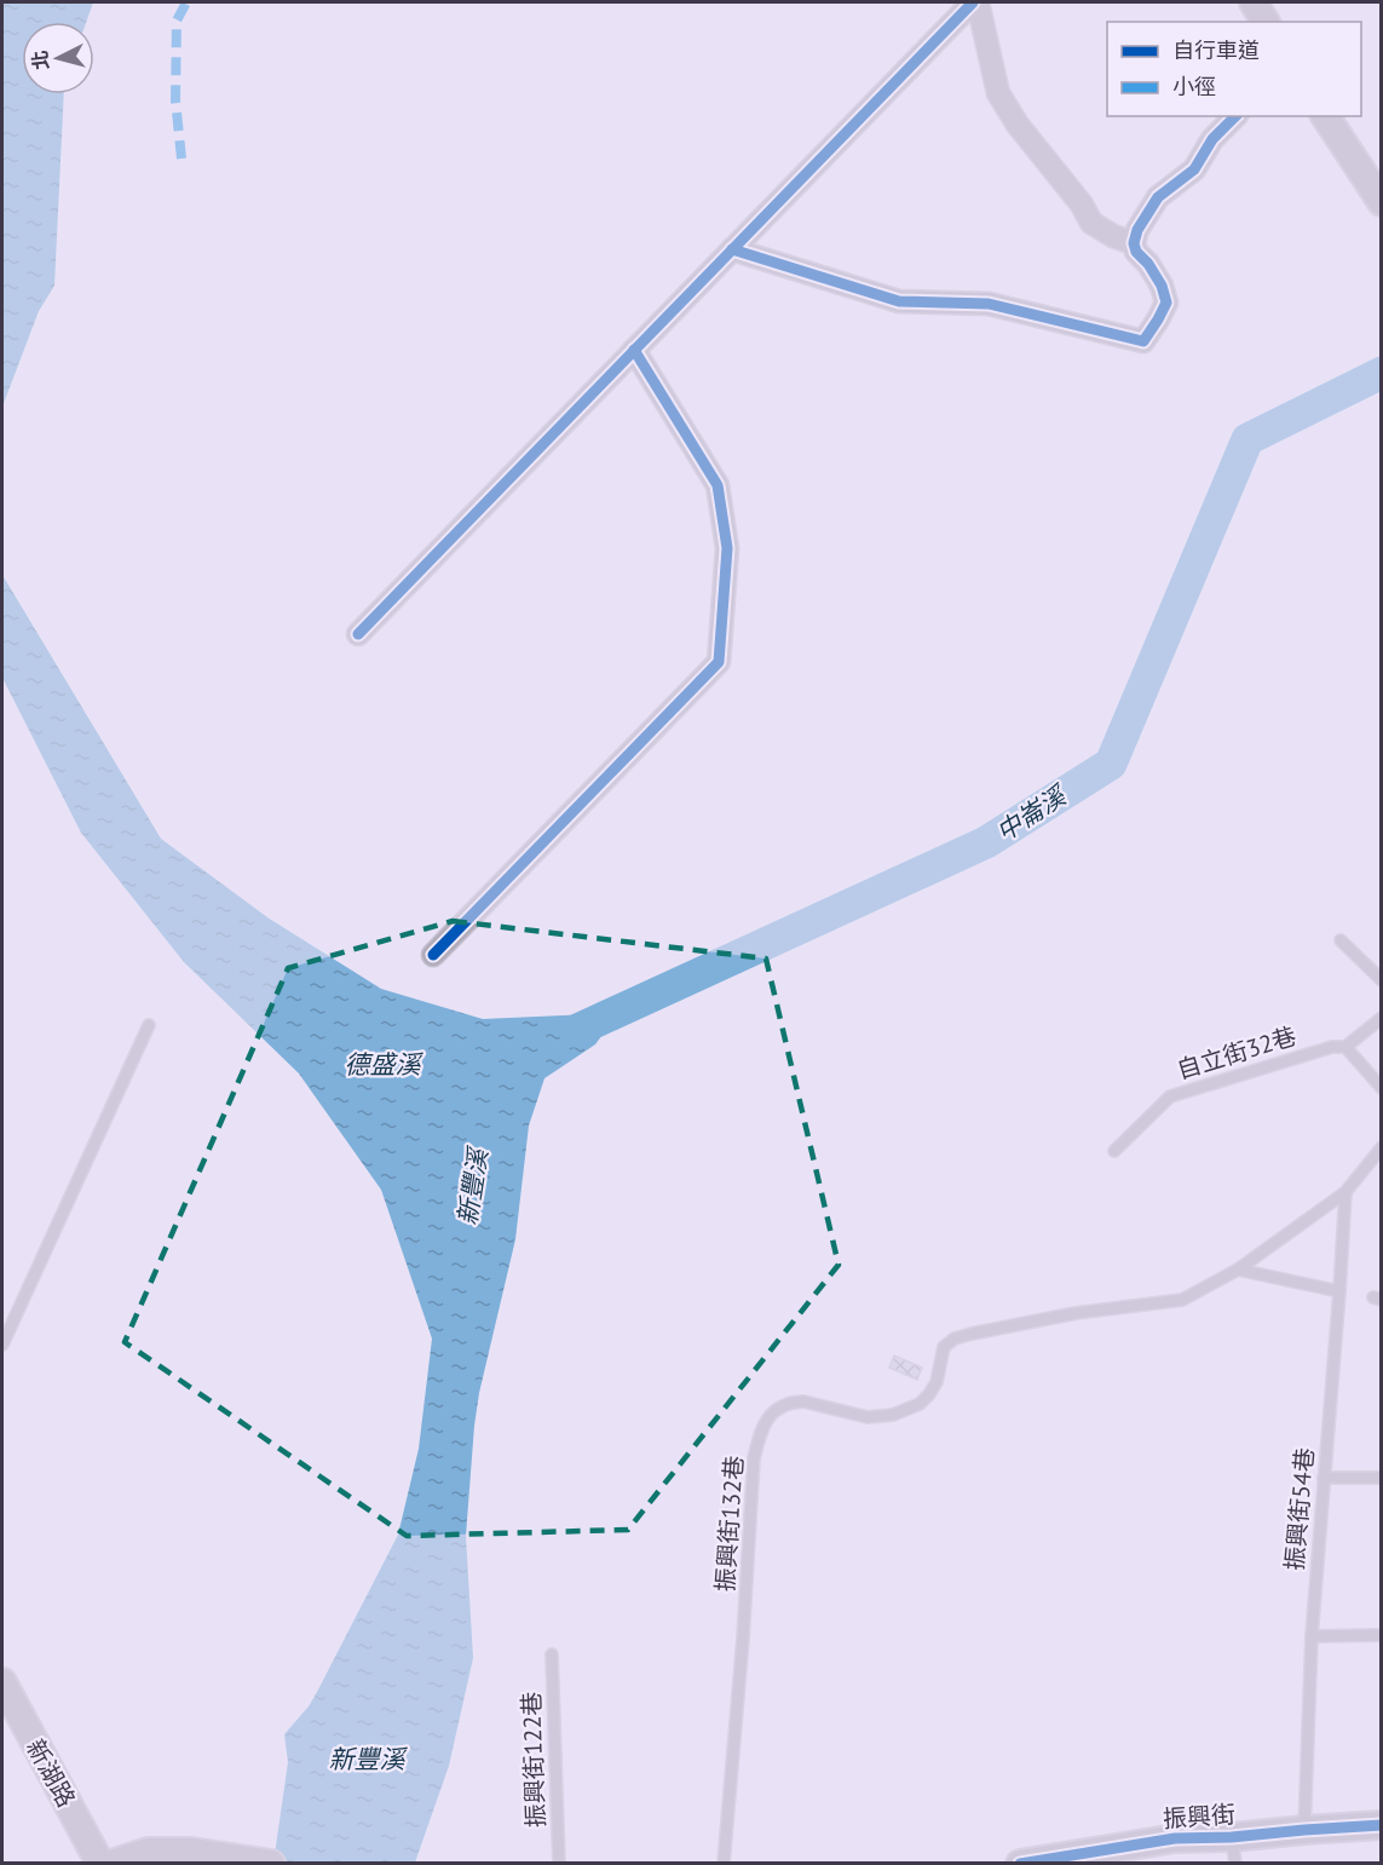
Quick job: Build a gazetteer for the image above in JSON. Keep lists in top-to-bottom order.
{
  "streets": {
    "street": ["新湖路", "振興街"],
    "lane": [
      "自立街32巷",
      "振興街54巷",
      "振興街132巷",
      "振興街122巷"
    ]
  },
  "crossings": [
    ["振興街54巷", "振興街"]
  ],
  "water": ["中崙溪", "德盛溪", "新豐溪"],
  "legend": ["自行車道", "小徑"],
  "north": "left"
}
